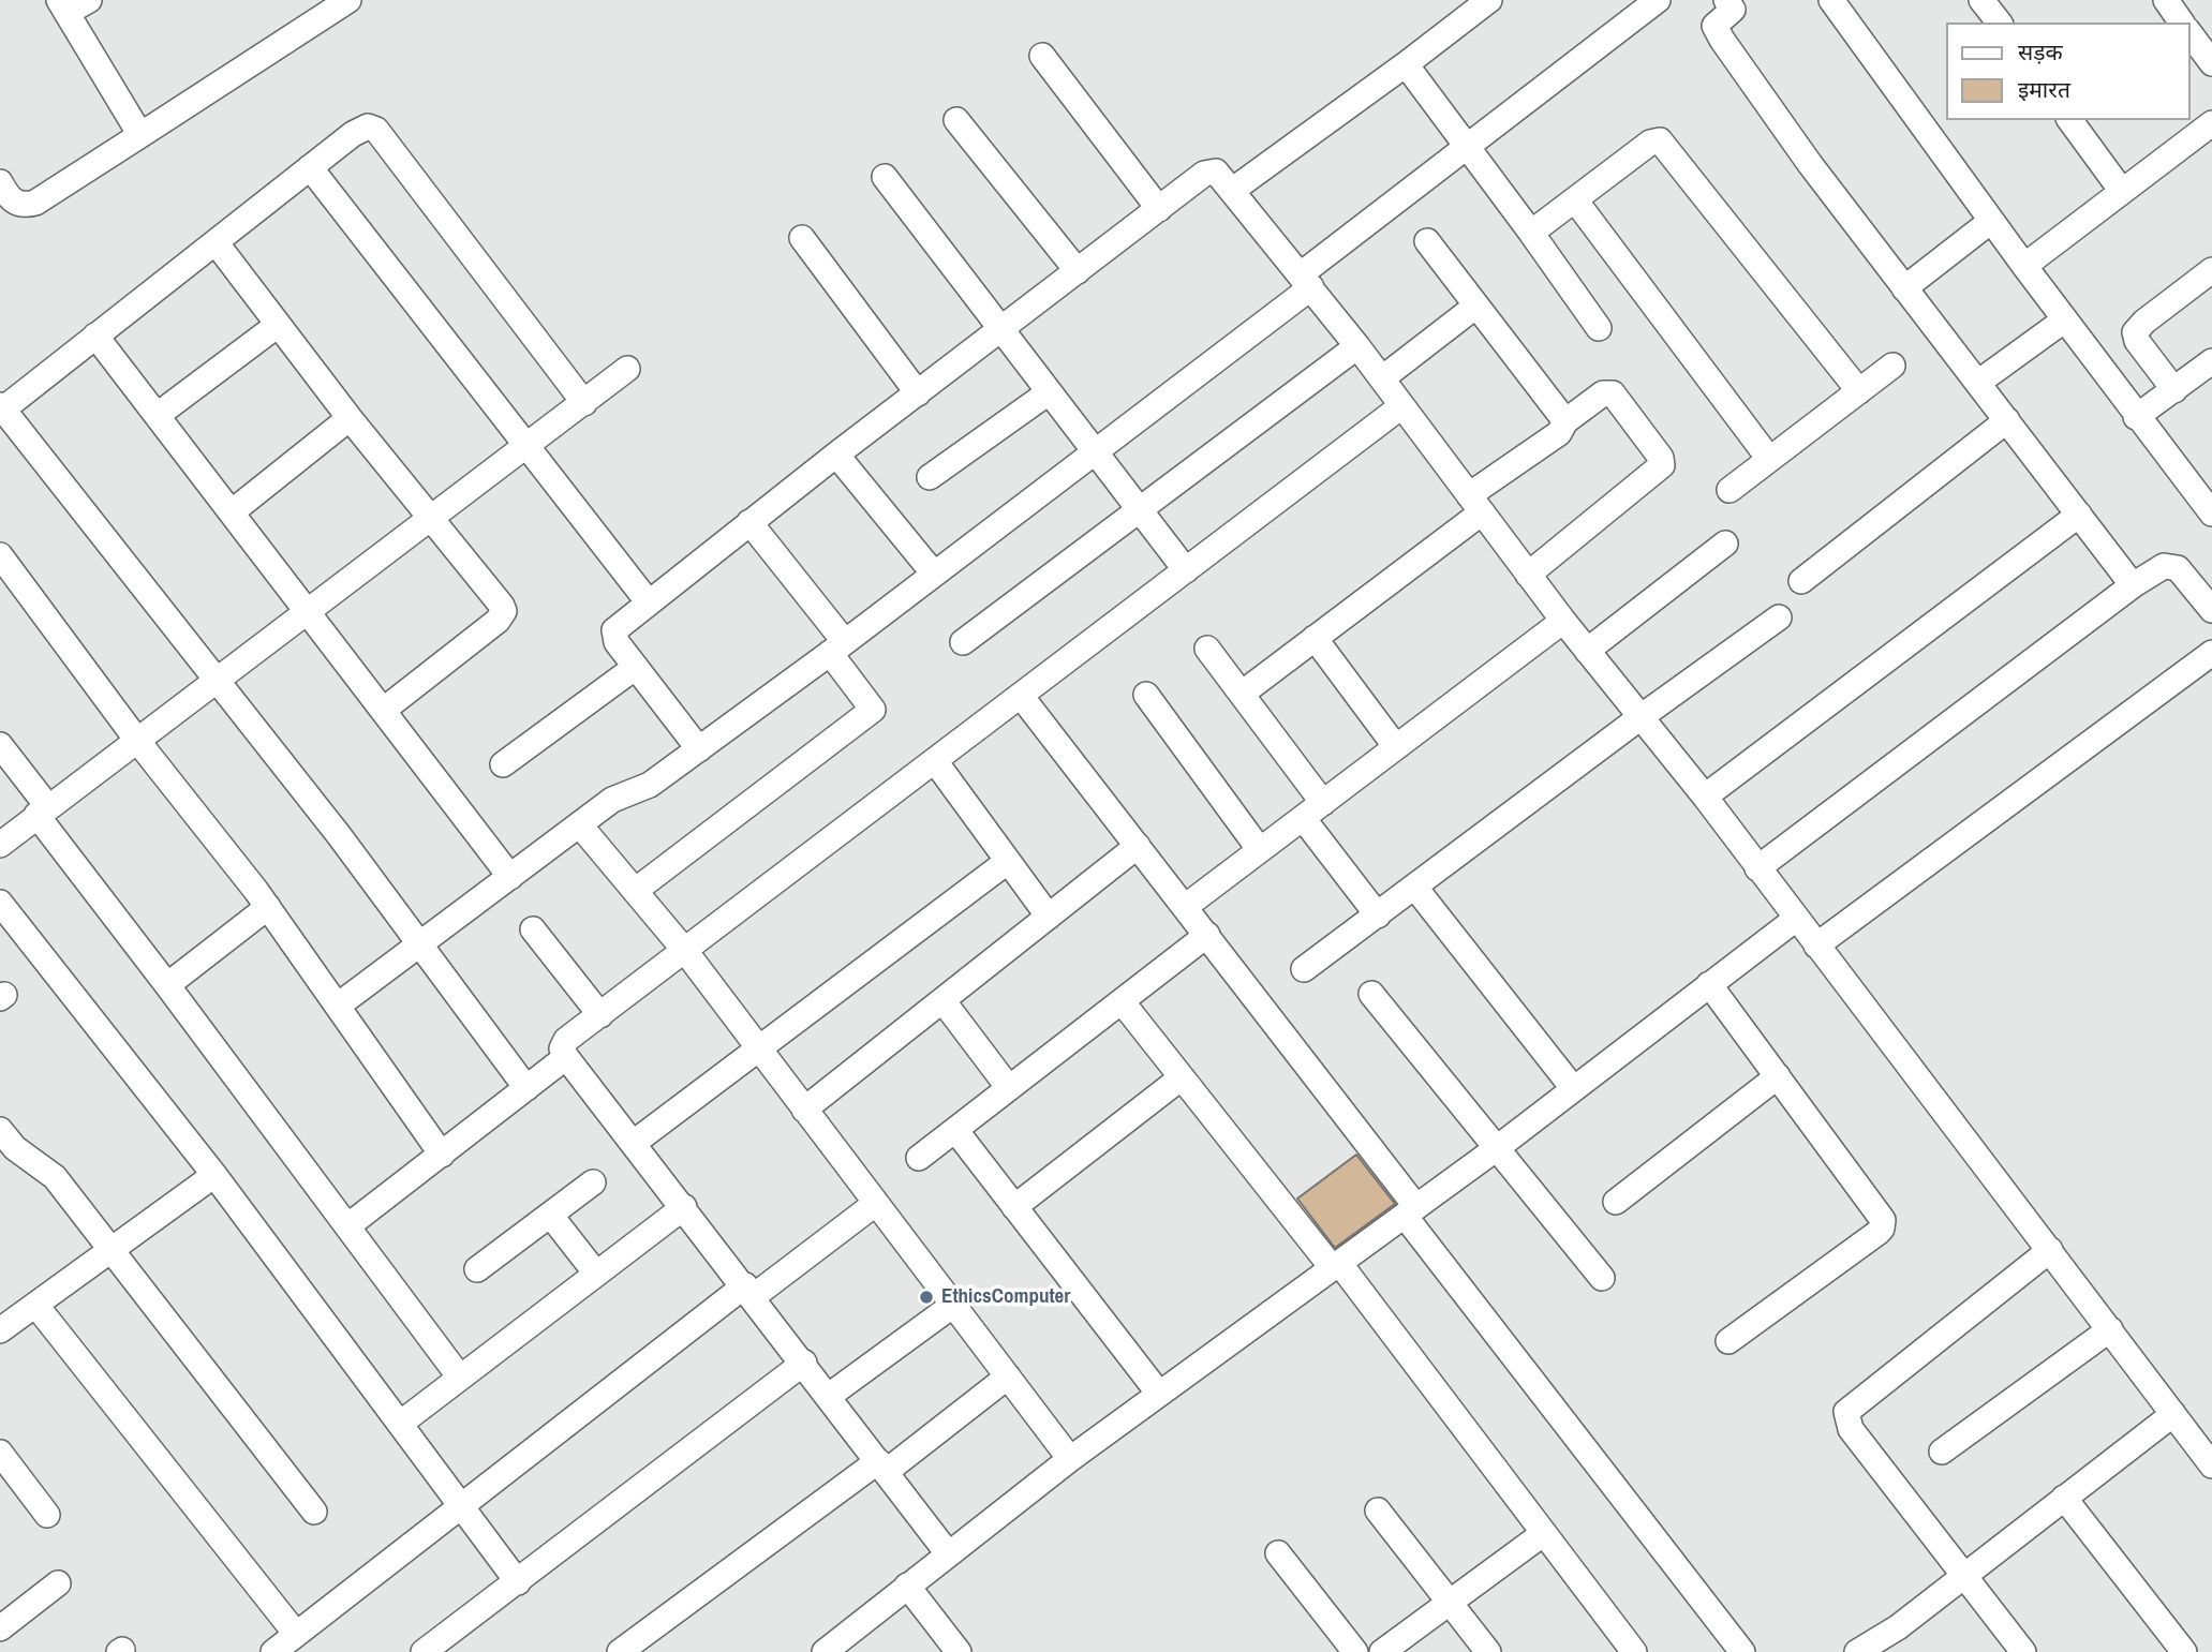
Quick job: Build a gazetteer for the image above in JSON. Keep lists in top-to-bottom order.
{
  "places": ["EthicsComputer"],
  "legend": ["सड़क", "इमारत"]
}
